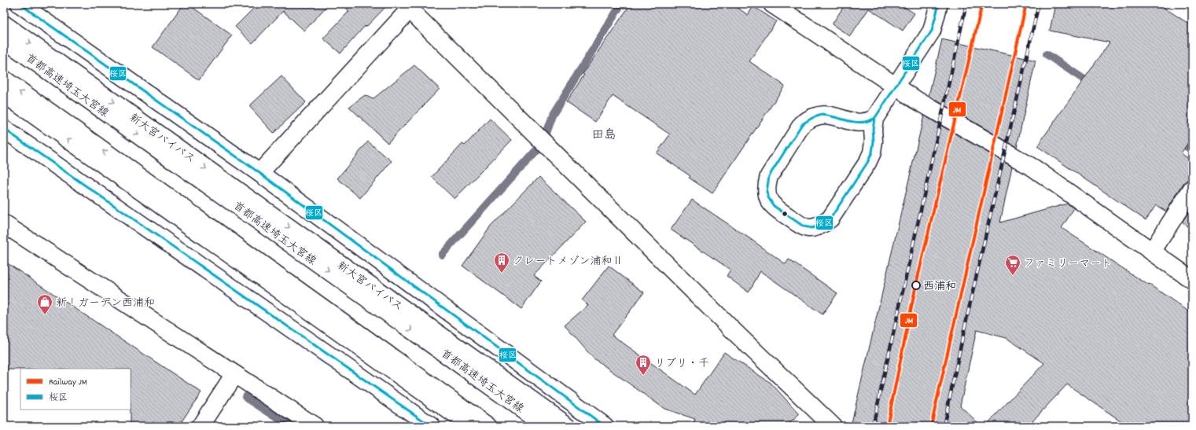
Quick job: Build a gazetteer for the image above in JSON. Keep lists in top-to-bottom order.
{
  "streets": {
    "main road": ["首都高速埼玉大宮線", "新大宮バイパス"]
  },
  "districts": ["田島"],
  "places": {
    "building": ["クレートメゾン浦和Ⅱ", "リブリ・千"],
    "supermarket": ["ファミリーマート"],
    "other": ["西浦和"],
    "shop": ["新！ガーデン西浦和"]
  },
  "lines": ["rail line JM", "transit line 桜区"],
  "legend": ["Railway JM", "桜区"]
}
